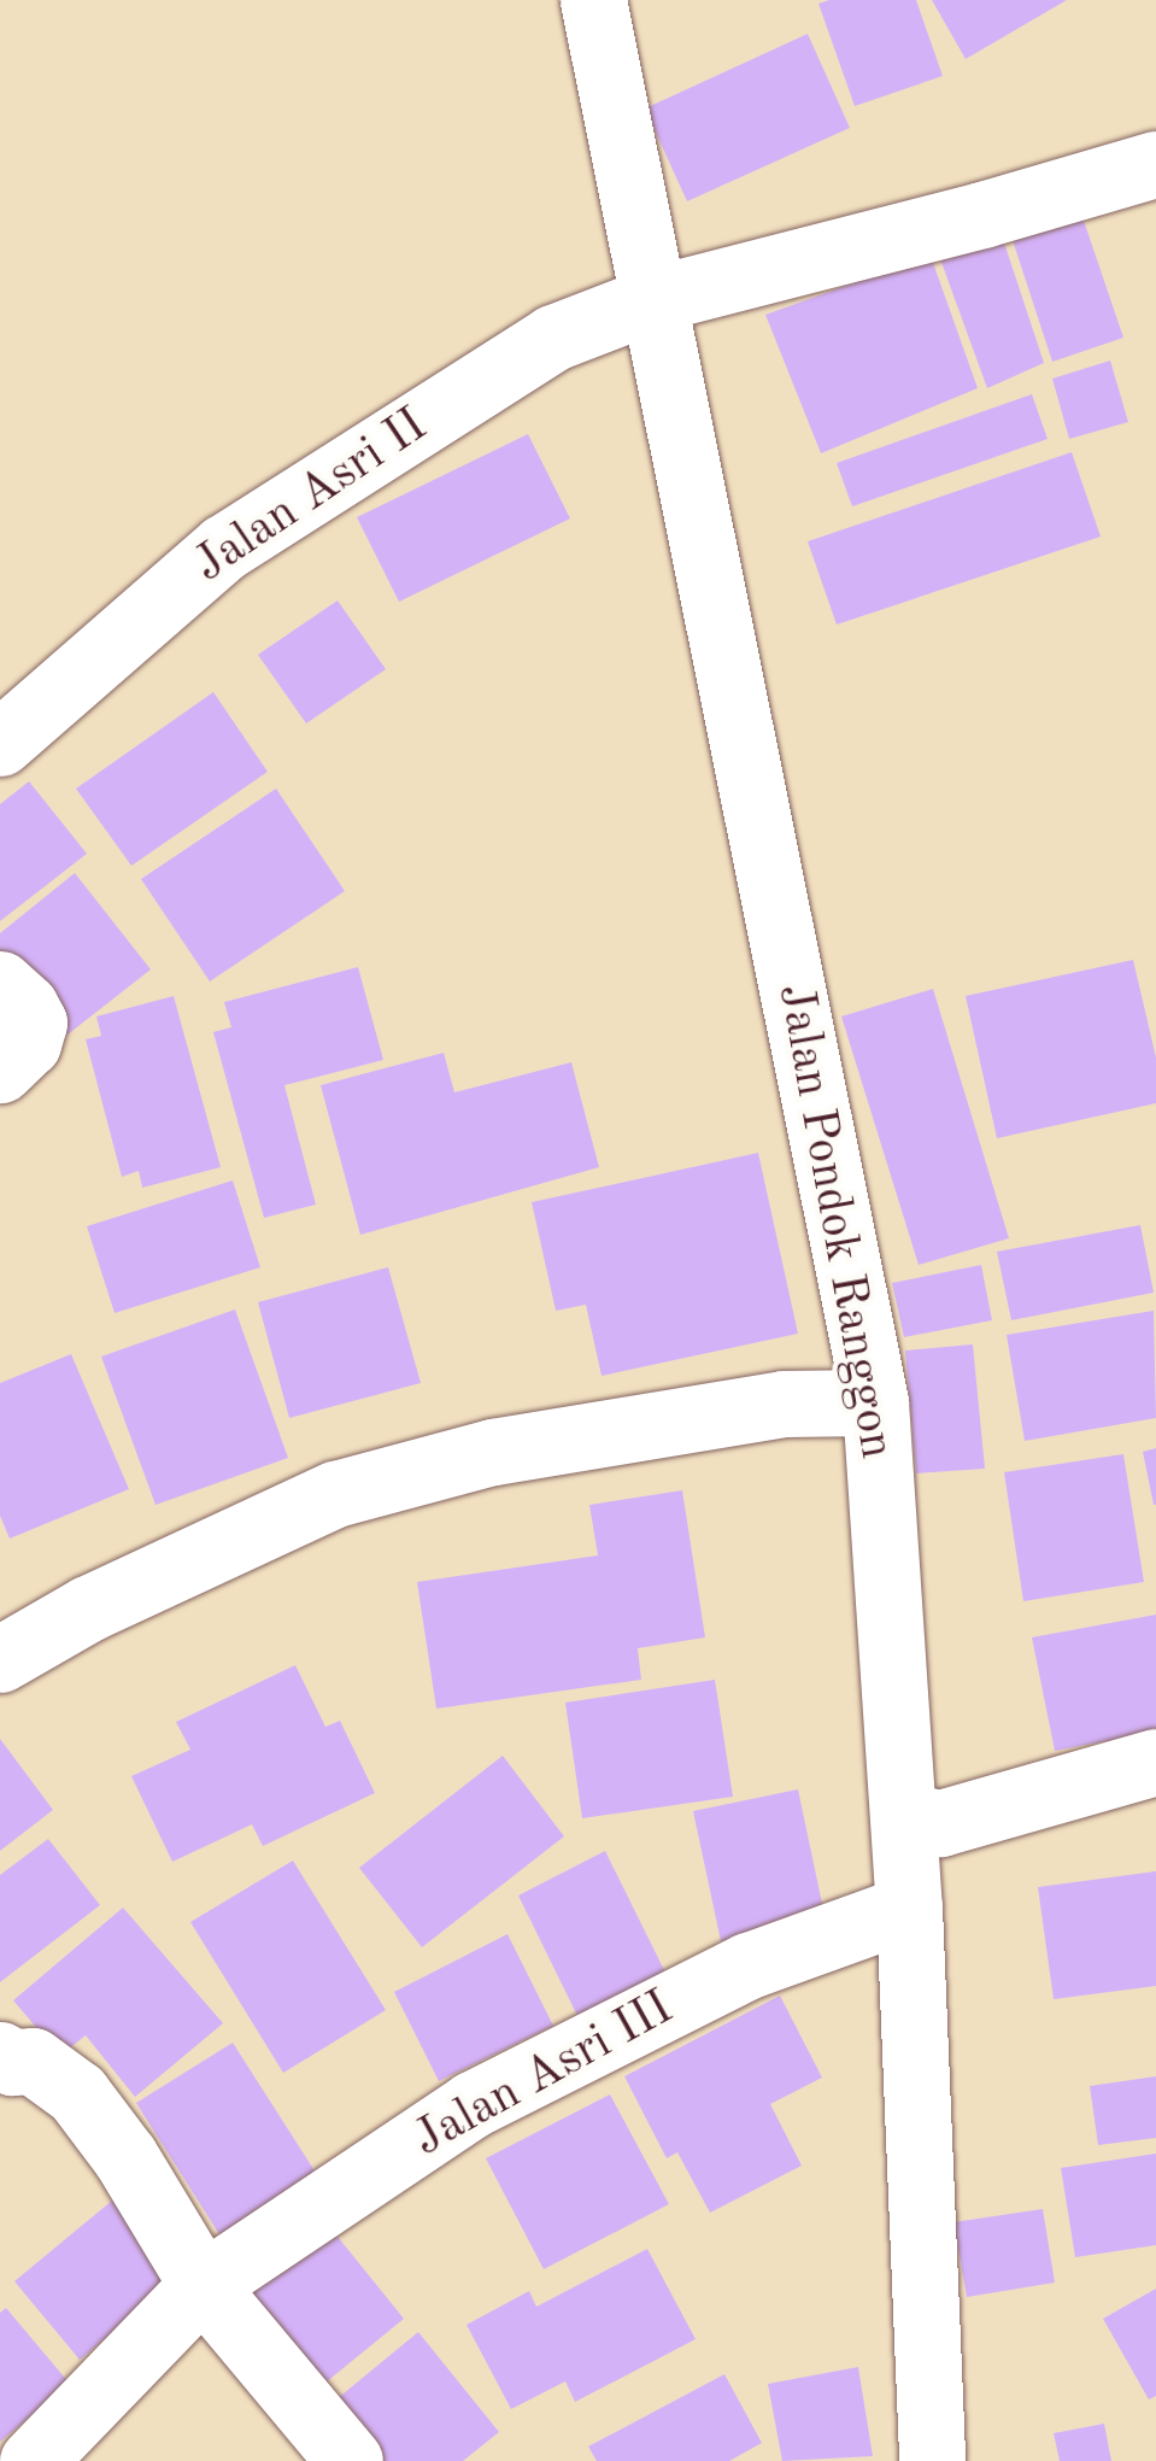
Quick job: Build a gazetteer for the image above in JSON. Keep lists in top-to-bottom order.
{
  "streets": {
    "street": ["Jalan Asri II", "Jalan Pondok Ranggon", "Jalan Asri III"]
  },
  "crossings": [
    ["Jalan Asri II", "Jalan Pondok Ranggon"],
    ["Jalan Pondok Ranggon", "Jalan Asri III"]
  ]
}
